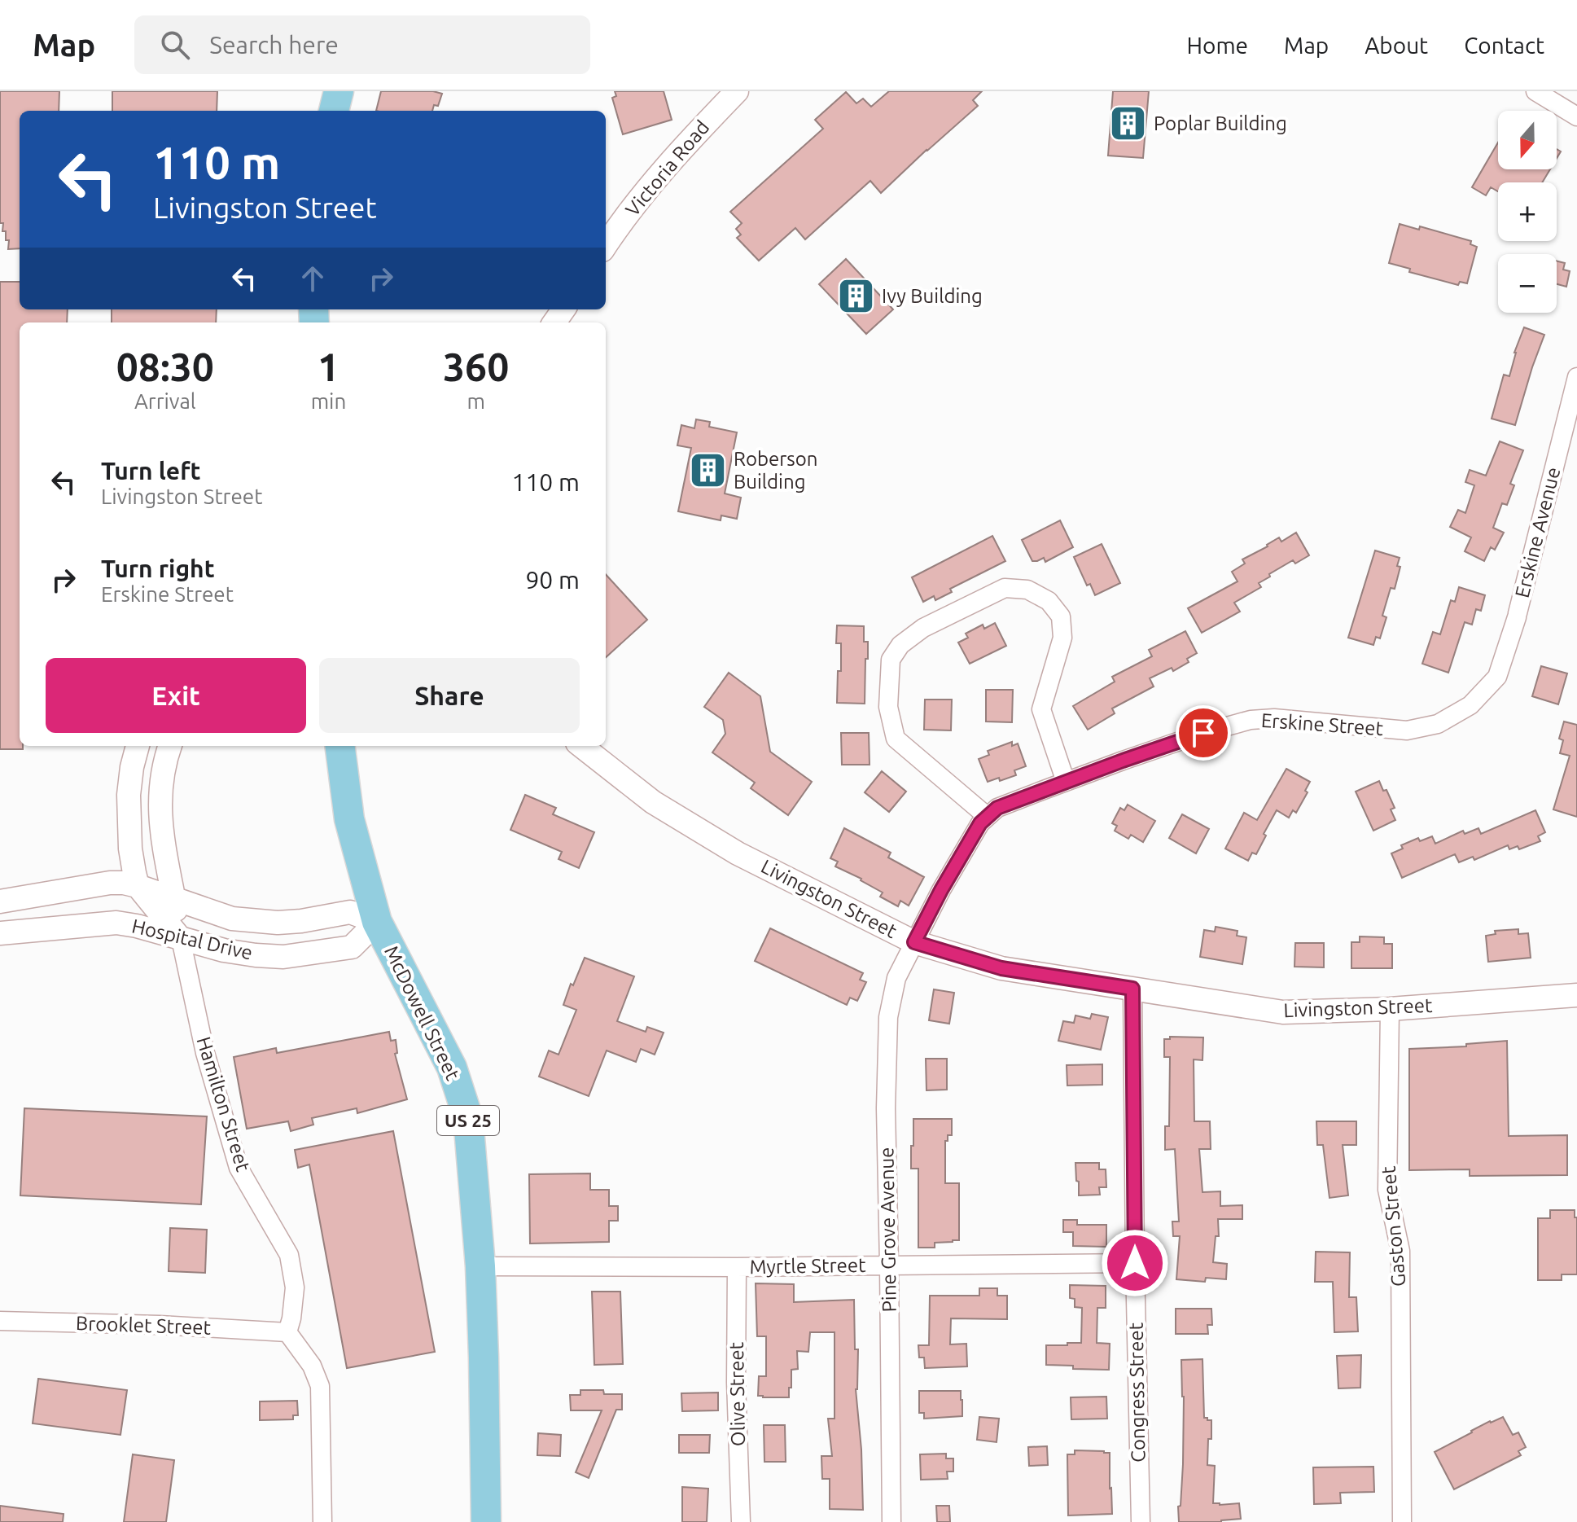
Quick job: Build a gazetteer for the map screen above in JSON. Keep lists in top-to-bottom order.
{
  "streets": {
    "main road": ["McDowell Street", "US 25"],
    "street": [
      "Victoria Road",
      "Erskine Avenue",
      "Erskine Street",
      "Livingston Street",
      "Hospital Drive",
      "Hamilton Street",
      "Gaston Street",
      "Pine Grove Avenue",
      "Myrtle Street",
      "Brooklet Street",
      "Congress Street",
      "Olive Street"
    ]
  },
  "crossings": [
    ["Erskine Avenue", "Erskine Street"],
    ["Erskine Street", "Livingston Street"],
    ["Erskine Street", "Pine Grove Avenue"],
    ["Livingston Street", "Gaston Street"],
    ["Livingston Street", "Pine Grove Avenue"],
    ["Livingston Street", "Congress Street"],
    ["Hospital Drive", "McDowell Street"],
    ["Hospital Drive", "Hamilton Street"],
    ["McDowell Street", "Myrtle Street"],
    ["Hamilton Street", "Brooklet Street"],
    ["Pine Grove Avenue", "Myrtle Street"],
    ["Myrtle Street", "Congress Street"],
    ["Myrtle Street", "Olive Street"]
  ],
  "places": {
    "building": ["Poplar Building", "Ivy Building", "Roberson Building"]
  },
  "north": "bottom",
  "page": {
    "header": "Map",
    "search": "Search here",
    "nav": [
      "Home",
      "Map",
      "About",
      "Contact"
    ],
    "map_buttons": ["+", "−"],
    "turn": ["110 m", "Livingston Street"],
    "eta": [
      "08:30",
      "Arrival",
      "1",
      "min",
      "360",
      "m"
    ],
    "list": [
      {
        "name": "Turn left",
        "note": "Livingston Street",
        "value": "110 m"
      },
      {
        "name": "Turn right",
        "note": "Erskine Street",
        "value": "90 m"
      }
    ],
    "buttons": ["Exit", "Share"]
  }
}
